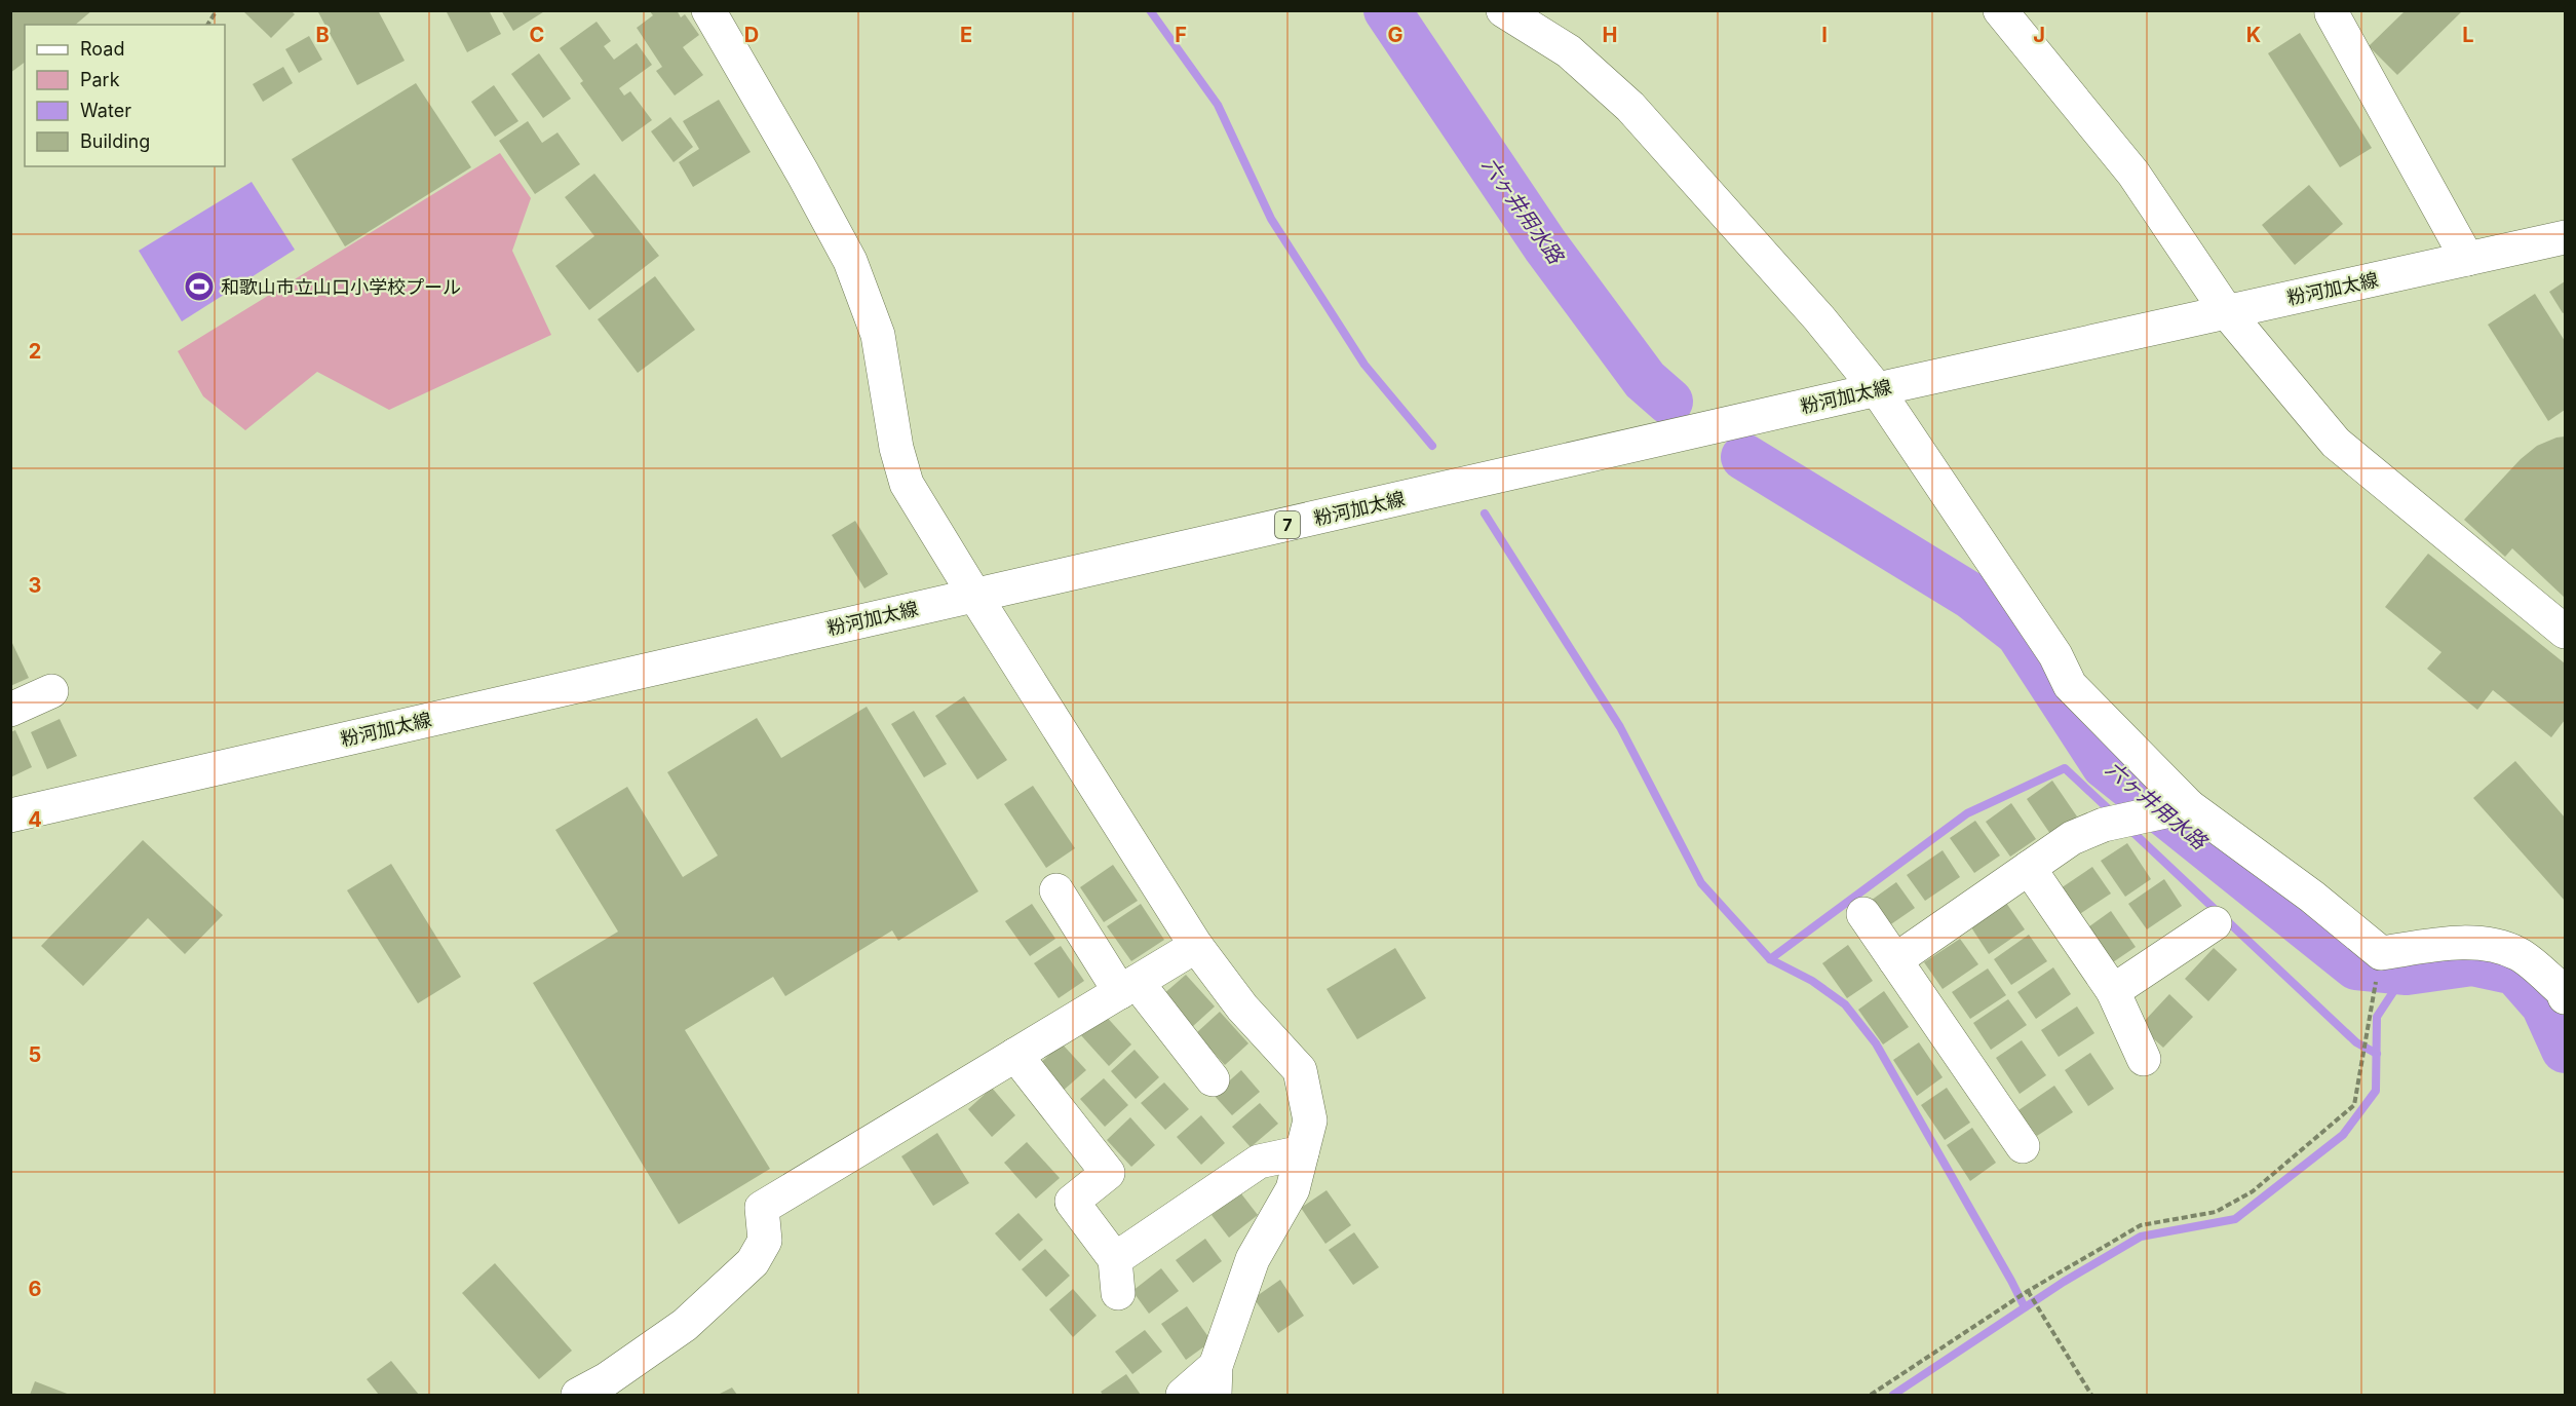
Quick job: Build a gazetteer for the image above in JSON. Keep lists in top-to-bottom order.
{
  "streets": {
    "street": ["粉河加太線", "7"]
  },
  "water": ["六ヶ井用水路"],
  "places": {
    "sports": ["和歌山市立山口小学校プール"]
  },
  "legend": [
    "Road",
    "Park",
    "Water",
    "Building"
  ],
  "grid": {
    "columns": [
      "B",
      "C",
      "D",
      "E",
      "F",
      "G",
      "H",
      "I",
      "J",
      "K",
      "L"
    ],
    "rows": [
      "2",
      "3",
      "4",
      "5",
      "6"
    ]
  }
}
